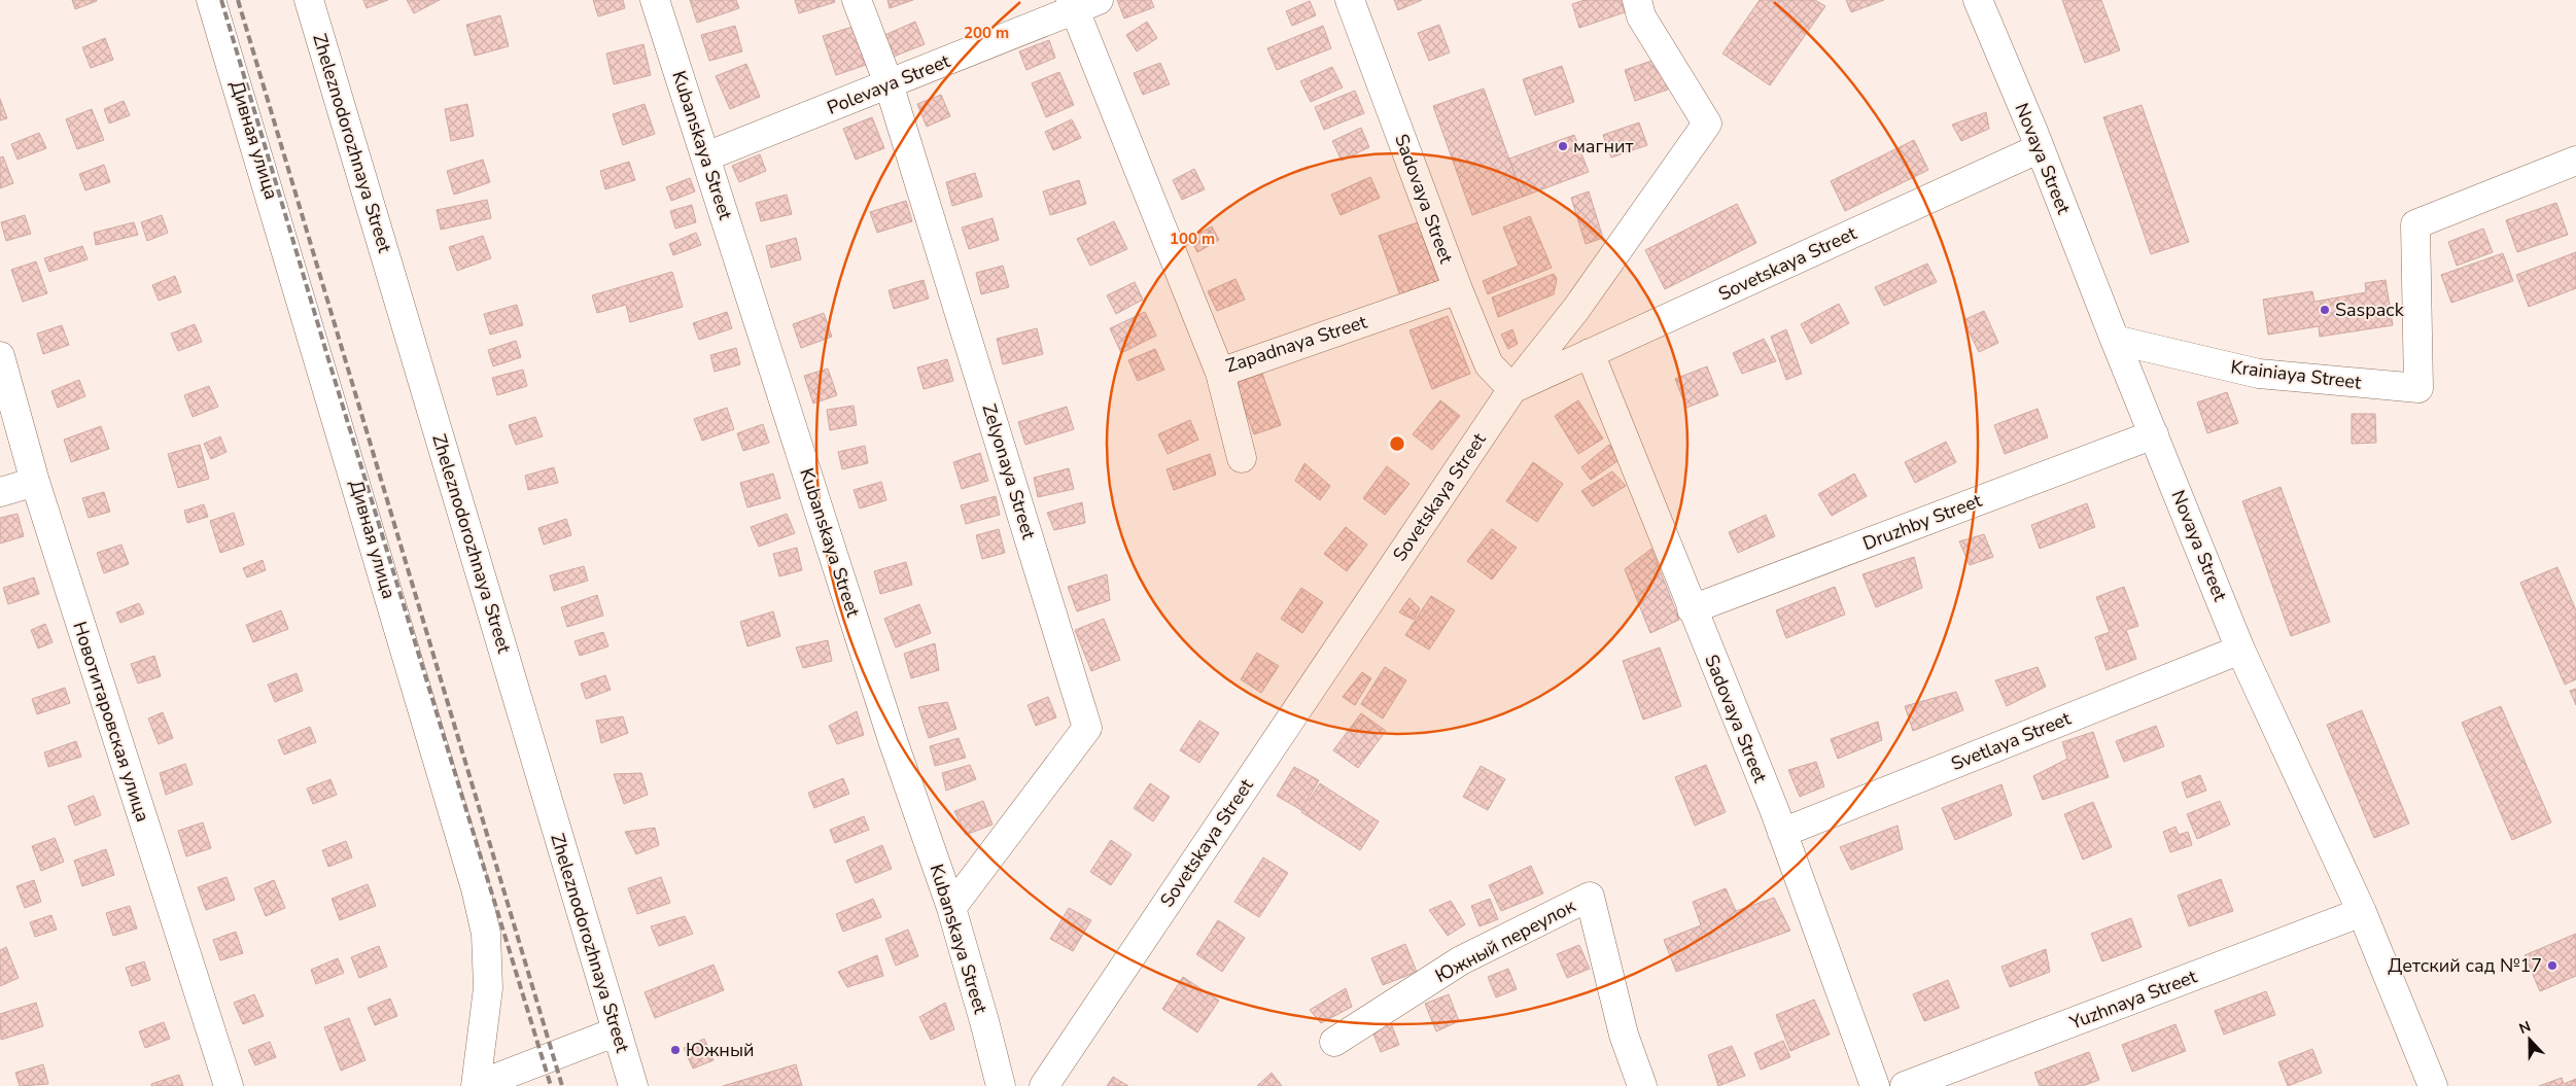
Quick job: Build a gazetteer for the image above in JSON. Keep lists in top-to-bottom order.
{
  "streets": {
    "street": [
      "Polevaya Street",
      "Дивная улица",
      "Zheleznodorozhnaya Street",
      "Kubanskaya Street",
      "Novaya Street",
      "Sadovaya Street",
      "Sovetskaya Street",
      "Zapadnaya Street",
      "Krainiaya Street",
      "Zelyonaya Street",
      "Druzhby Street",
      "Новотитаровская улица",
      "Svetlaya Street",
      "Южный переулок",
      "Yuzhnaya Street"
    ]
  },
  "crossings": [
    ["Polevaya Street", "Kubanskaya Street"],
    ["Polevaya Street", "Zapadnaya Street"],
    ["Polevaya Street", "Zelyonaya Street"],
    ["Kubanskaya Street", "Zelyonaya Street"],
    ["Novaya Street", "Sovetskaya Street"],
    ["Novaya Street", "Krainiaya Street"],
    ["Novaya Street", "Druzhby Street"],
    ["Novaya Street", "Svetlaya Street"],
    ["Novaya Street", "Yuzhnaya Street"],
    ["Sadovaya Street", "Sovetskaya Street"],
    ["Sadovaya Street", "Zapadnaya Street"],
    ["Sadovaya Street", "Druzhby Street"],
    ["Sadovaya Street", "Svetlaya Street"]
  ],
  "places": [
    "магнит",
    "Saspack",
    "Детский сад №17",
    "Южный"
  ],
  "north": "top",
  "rings": ["200 m", "100 m"]
}
